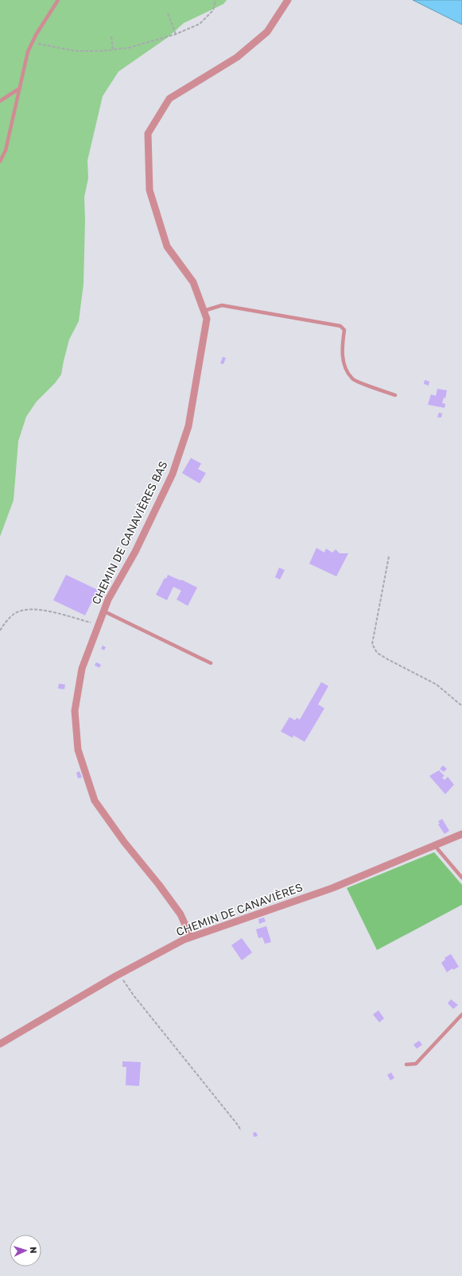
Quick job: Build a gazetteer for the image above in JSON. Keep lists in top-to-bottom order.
{
  "streets": {
    "street": ["CHEMIN DE CANAVIÈRES BAS", "CHEMIN DE CANAVIÈRES"]
  },
  "crossings": [
    ["CHEMIN DE CANAVIÈRES BAS", "CHEMIN DE CANAVIÈRES"]
  ],
  "north": "right"
}
